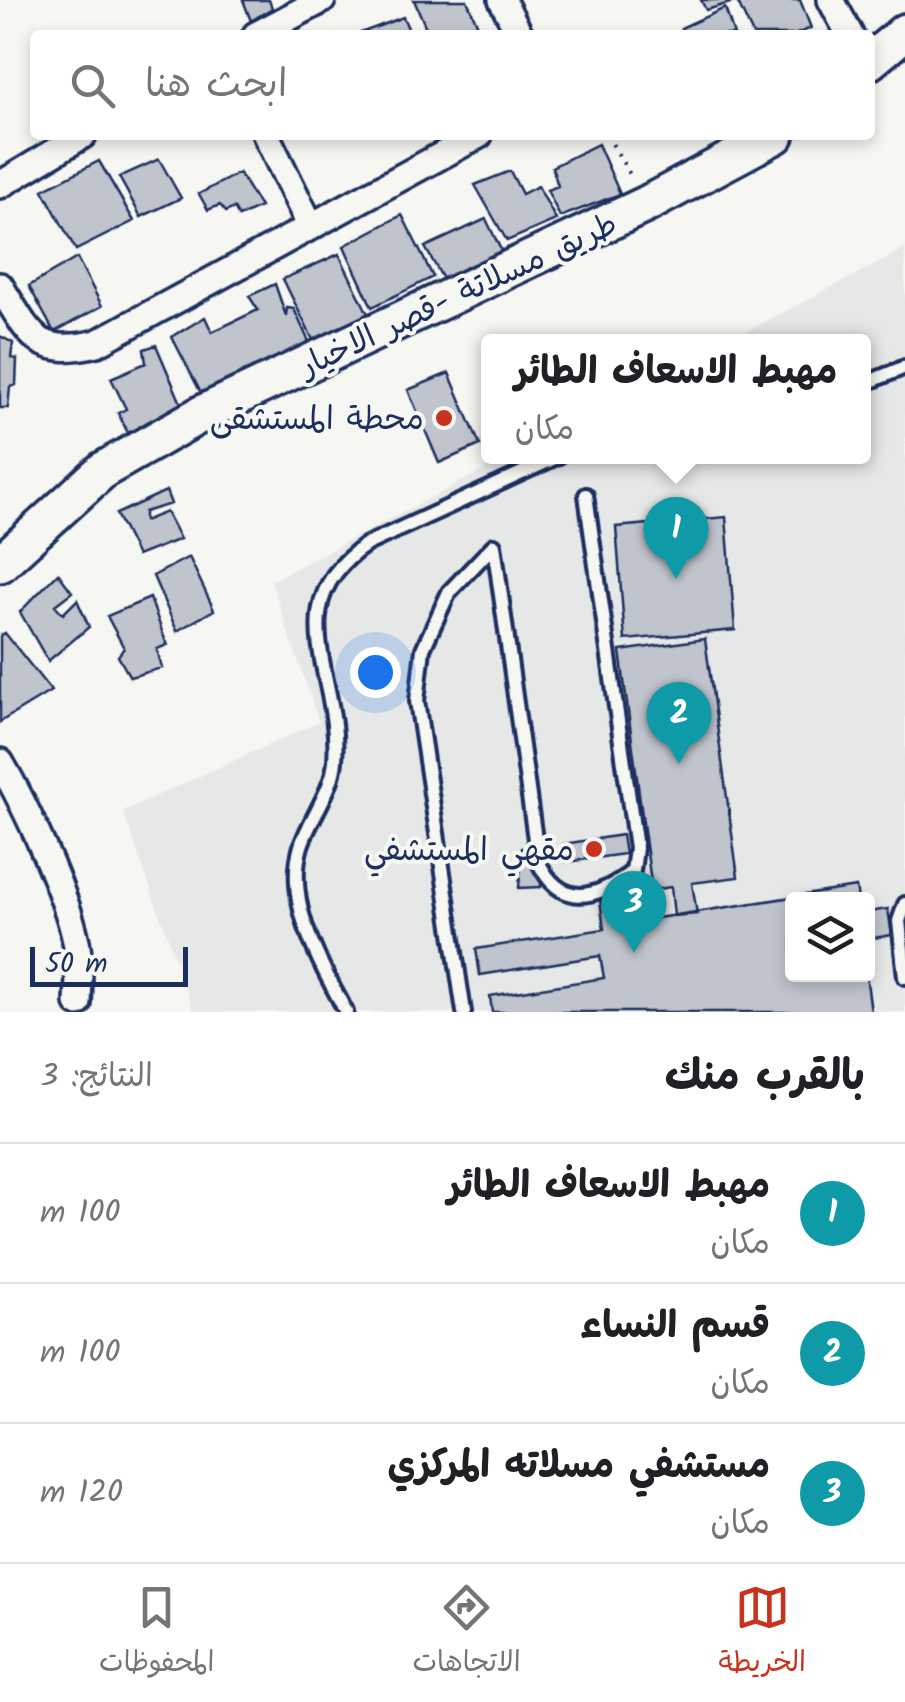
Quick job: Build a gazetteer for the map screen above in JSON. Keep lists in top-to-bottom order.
{
  "streets": {
    "main road": ["طريق مسلاتة -قصر الاخيار"]
  },
  "places": ["محطة المستشقى", "مقهي المستشفي"],
  "scale_bar": "50 m",
  "page": {
    "search": "ابحث هنا",
    "popup": ["مهبط الاسعاف الطائر", "مكان"],
    "pins": ["1", "2", "3"],
    "scale": "50 m",
    "heading": ["بالقرب منك", "النتائج: 3"],
    "list": [
      {
        "mark": "1",
        "name": "مهبط الاسعاف الطائر",
        "note": "مكان",
        "value": "100 m"
      },
      {
        "mark": "2",
        "name": "قسم النساء",
        "note": "مكان",
        "value": "100 m"
      },
      {
        "mark": "3",
        "name": "مستشفي مسلاته المركزي",
        "note": "مكان",
        "value": "120 m"
      }
    ],
    "nav": ["الخريطة", "الاتجاهات", "المحفوظات"]
  }
}
